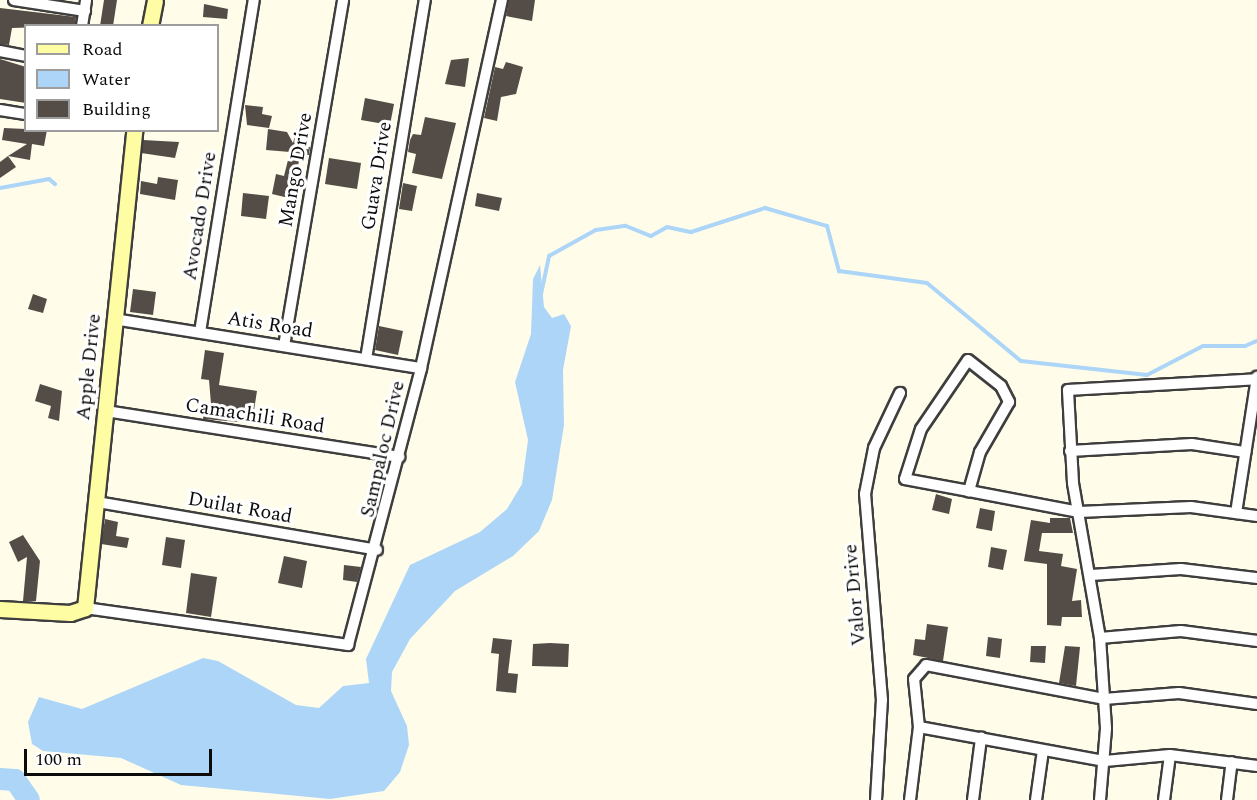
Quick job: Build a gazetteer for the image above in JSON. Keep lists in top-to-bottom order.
{
  "streets": {
    "street": [
      "Mango Drive",
      "Guava Drive",
      "Avocado Drive",
      "Atis Road",
      "Apple Drive",
      "Camachili Road",
      "Sampaloc Drive",
      "Duilat Road",
      "Valor Drive"
    ]
  },
  "crossings": [
    ["Mango Drive", "Atis Road"],
    ["Guava Drive", "Atis Road"],
    ["Avocado Drive", "Atis Road"],
    ["Atis Road", "Apple Drive"],
    ["Atis Road", "Sampaloc Drive"],
    ["Apple Drive", "Camachili Road"],
    ["Apple Drive", "Sampaloc Drive"],
    ["Apple Drive", "Duilat Road"],
    ["Camachili Road", "Sampaloc Drive"],
    ["Sampaloc Drive", "Duilat Road"]
  ],
  "legend": ["Road", "Water", "Building"],
  "scale_bar": "100 m"
}
